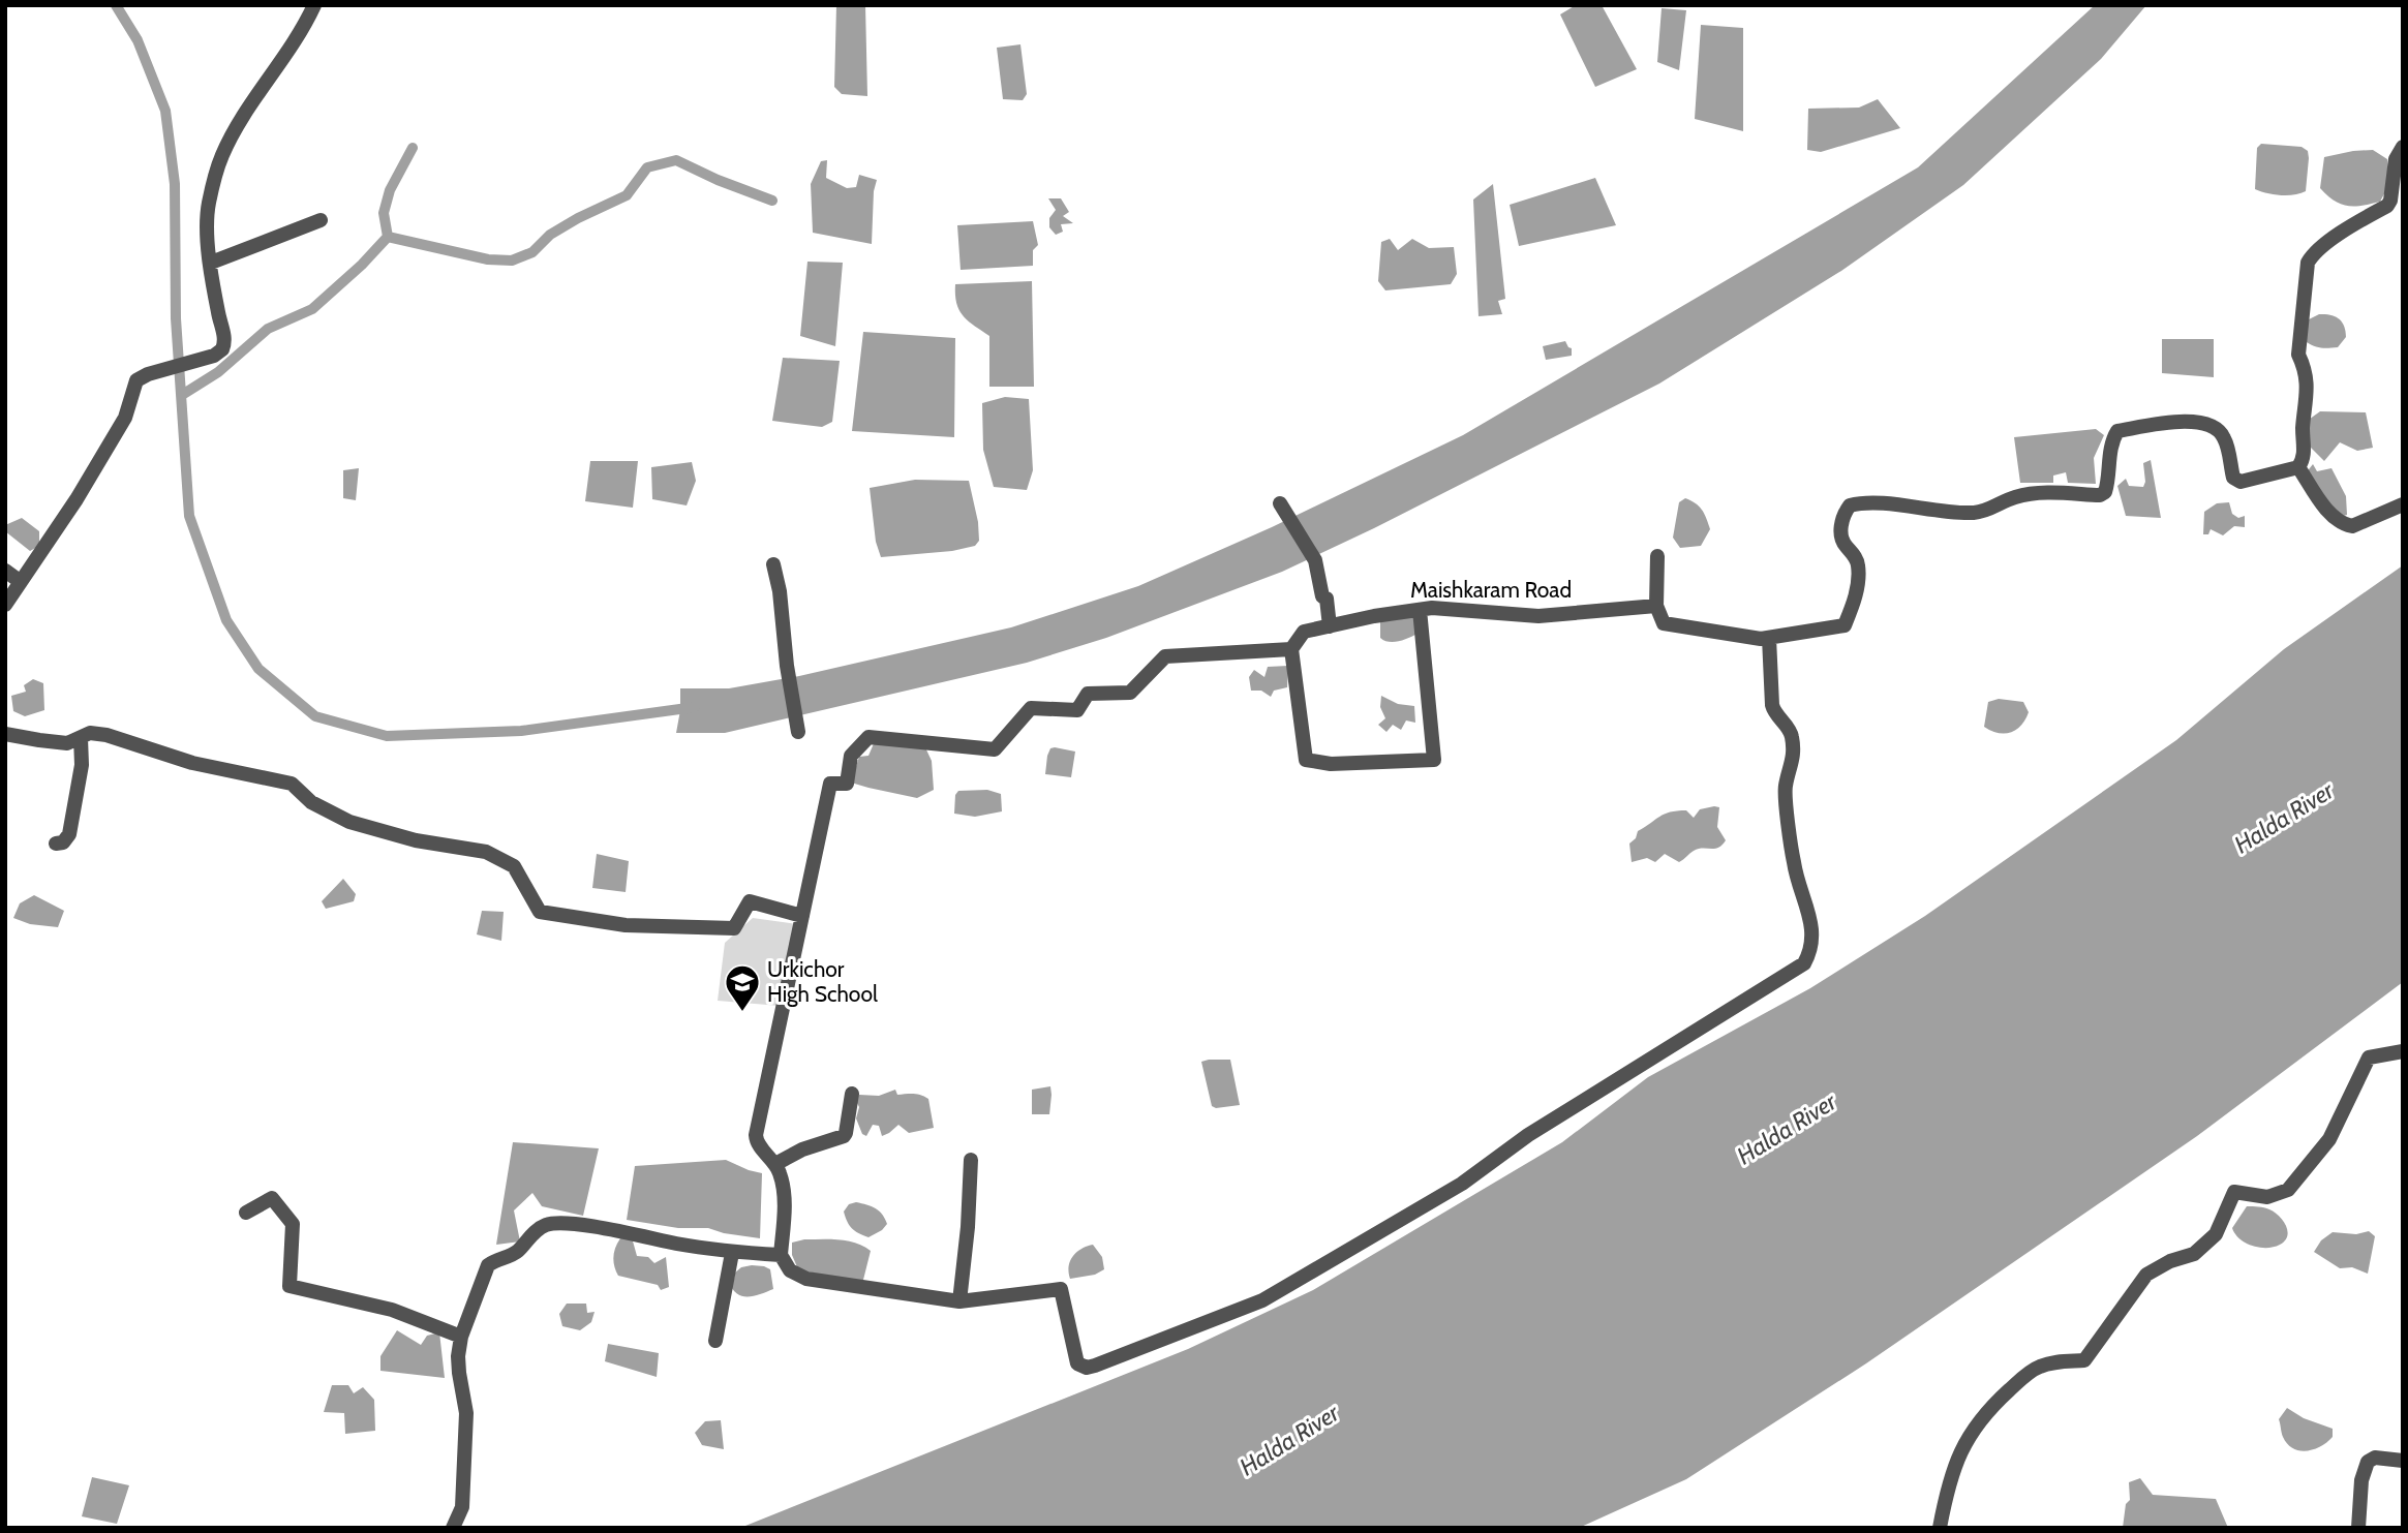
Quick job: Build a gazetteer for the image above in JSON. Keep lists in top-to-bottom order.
{
  "streets": {
    "street": ["Maishkaram Road"]
  },
  "water": ["Halda River"],
  "places": {
    "school or university": ["Urkichor High School"]
  }
}
